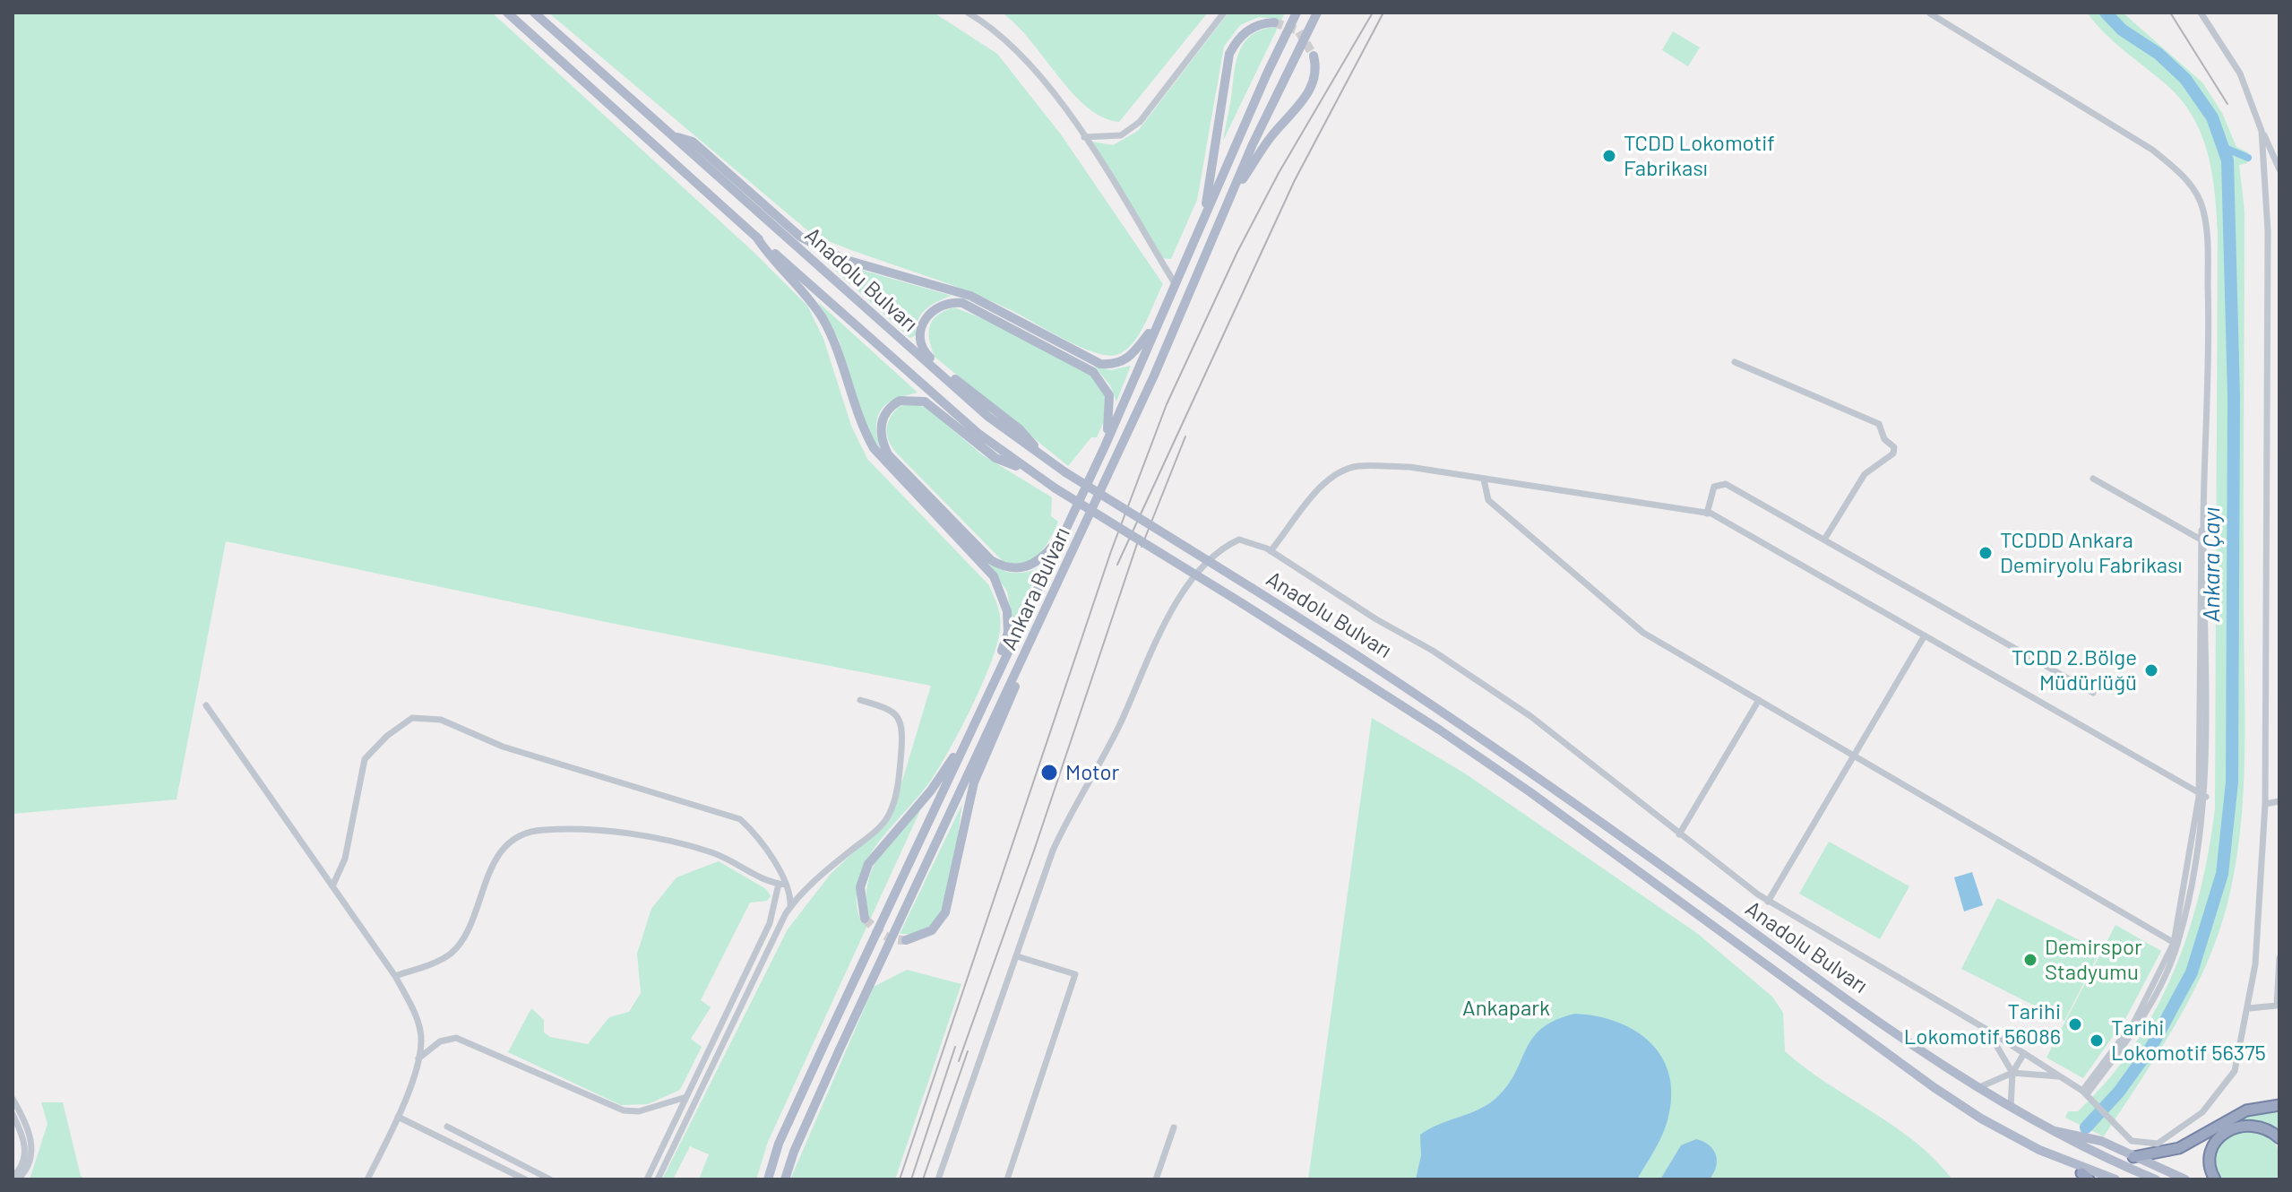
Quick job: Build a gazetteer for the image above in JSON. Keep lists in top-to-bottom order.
{
  "streets": {
    "main road": ["Anadolu Bulvarı", "Ankara Bulvarı"]
  },
  "water": ["Ankara Çayı"],
  "parks": ["Ankapark"],
  "places": [
    "TCDD Lokomotif Fabrikası",
    "TCDDD Ankara Demiryolu Fabrikası",
    "TCDD 2.Bölge Müdürlüğü",
    "Motor",
    "Demirspor Stadyumu",
    "Tarihi Lokomotif 56086",
    "Tarihi Lokomotif 56375"
  ]
}
